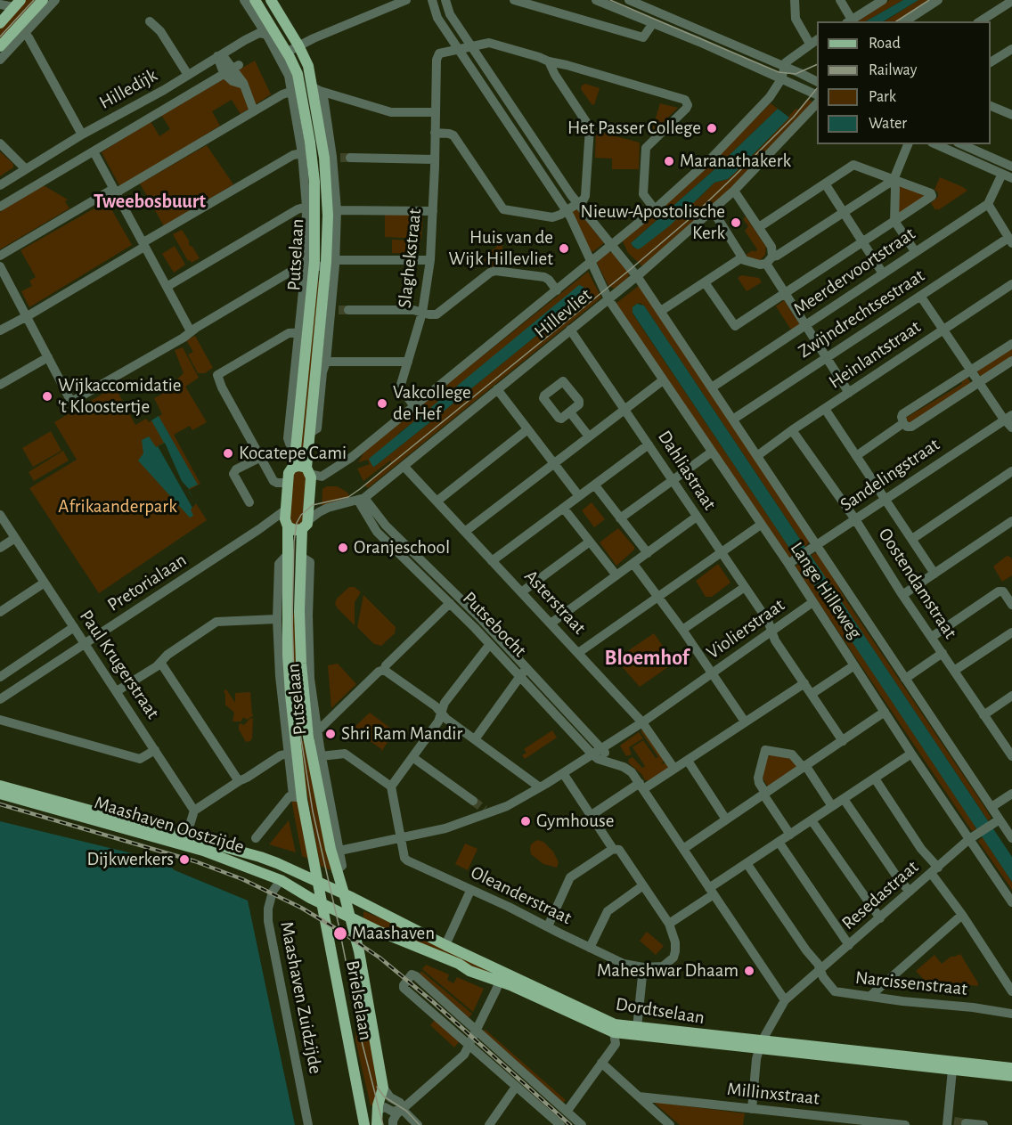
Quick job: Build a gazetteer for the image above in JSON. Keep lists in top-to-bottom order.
{
  "streets": {
    "main road": [
      "Putselaan",
      "Maashaven Oostzijde",
      "Brielselaan",
      "Dordtselaan"
    ],
    "street": [
      "Hilledijk",
      "Slaghekstraat",
      "Meerdervoortstraat",
      "Hillevliet",
      "Zwijndrechtsestraat",
      "Heinlantstraat",
      "Dahliastraat",
      "Sandelingstraat",
      "Pretorialaan",
      "Oostendamstraat",
      "Lange Hilleweg",
      "Asterstraat",
      "Putsebocht",
      "Violierstraat",
      "Paul Krugerstraat",
      "Oleanderstraat",
      "Resedastraat",
      "Narcissenstraat",
      "Maashaven Zuidzijde",
      "Millinxstraat"
    ]
  },
  "crossings": [
    ["Hilledijk", "Putselaan"],
    ["Putselaan", "Hillevliet"],
    ["Putselaan", "Pretorialaan"],
    ["Putselaan", "Violierstraat"],
    ["Putselaan", "Maashaven Oostzijde"],
    ["Putselaan", "Brielselaan"],
    ["Putselaan", "Dordtselaan"],
    ["Slaghekstraat", "Hillevliet"],
    ["Slaghekstraat", "Lange Hilleweg"],
    ["Meerdervoortstraat", "Lange Hilleweg"],
    ["Hillevliet", "Dahliastraat"],
    ["Hillevliet", "Lange Hilleweg"],
    ["Hillevliet", "Asterstraat"],
    ["Hillevliet", "Putsebocht"],
    ["Zwijndrechtsestraat", "Lange Hilleweg"],
    ["Heinlantstraat", "Oostendamstraat"],
    ["Heinlantstraat", "Lange Hilleweg"],
    ["Dahliastraat", "Violierstraat"],
    ["Sandelingstraat", "Oostendamstraat"],
    ["Sandelingstraat", "Lange Hilleweg"],
    ["Pretorialaan", "Paul Krugerstraat"],
    ["Lange Hilleweg", "Violierstraat"],
    ["Lange Hilleweg", "Resedastraat"],
    ["Asterstraat", "Violierstraat"],
    ["Putsebocht", "Violierstraat"],
    ["Putsebocht", "Resedastraat"],
    ["Violierstraat", "Oleanderstraat"],
    ["Maashaven Oostzijde", "Maashaven Zuidzijde"],
    ["Maashaven Oostzijde", "Brielselaan"],
    ["Maashaven Oostzijde", "Dordtselaan"],
    ["Resedastraat", "Narcissenstraat"],
    ["Brielselaan", "Dordtselaan"]
  ],
  "districts": ["Tweebosbuurt", "Bloemhof"],
  "parks": ["Afrikaanderpark"],
  "places": [
    "Het Passer College",
    "Maranathakerk",
    "Nieuw-Apostolische Kerk",
    "Huis van de Wijk Hillevliet",
    "Wijkaccomidatie 't Kloostertje",
    "Vakcollege de Hef",
    "Kocatepe Cami",
    "Oranjeschool",
    "Shri Ram Mandir",
    "Gymhouse",
    "Dijkwerkers",
    "Maashaven",
    "Maheshwar Dhaam"
  ],
  "legend": [
    "Road",
    "Railway",
    "Park",
    "Water"
  ]
}
